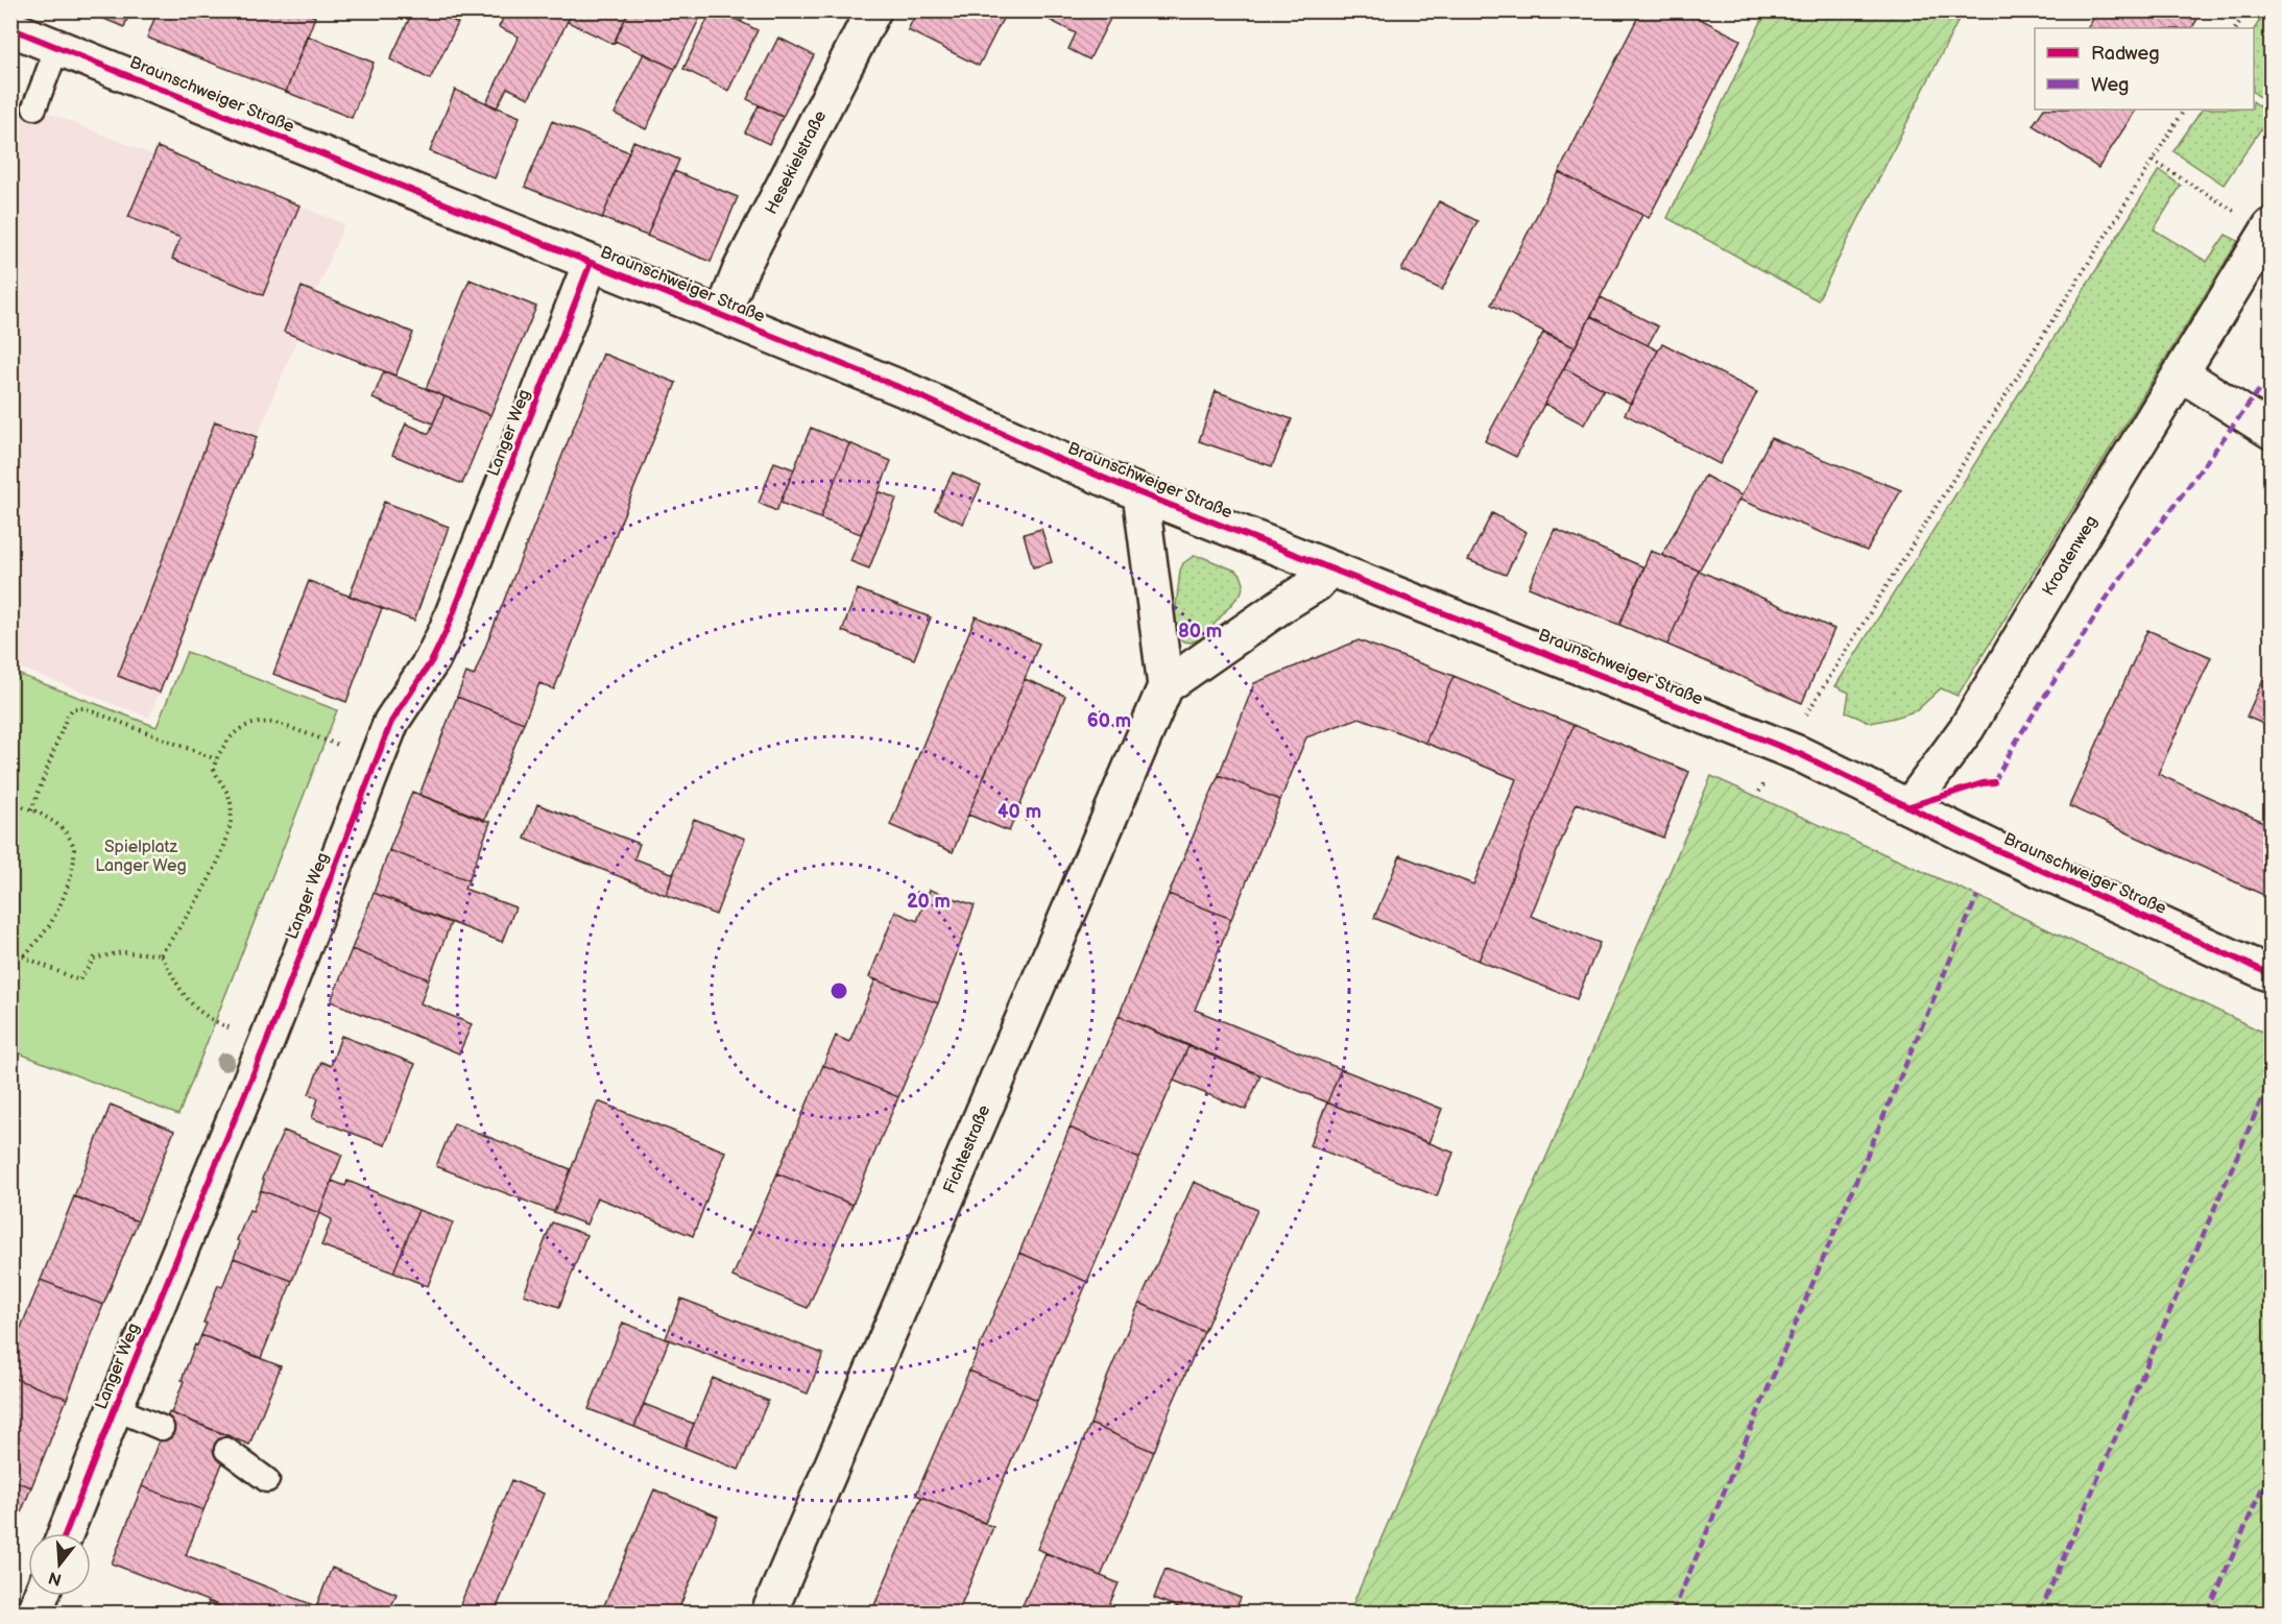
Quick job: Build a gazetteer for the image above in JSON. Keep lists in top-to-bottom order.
{
  "streets": {
    "street": [
      "Braunschweiger Straße",
      "Hesekielstraße",
      "Langer Weg",
      "Kroatenweg",
      "Fichtestraße"
    ]
  },
  "crossings": [
    ["Braunschweiger Straße", "Hesekielstraße"],
    ["Braunschweiger Straße", "Langer Weg"],
    ["Braunschweiger Straße", "Kroatenweg"]
  ],
  "parks": ["Spielplatz Langer Weg"],
  "legend": ["Radweg", "Weg"],
  "north": "bottom",
  "rings": [
    "80 m",
    "60 m",
    "40 m",
    "20 m"
  ]
}
